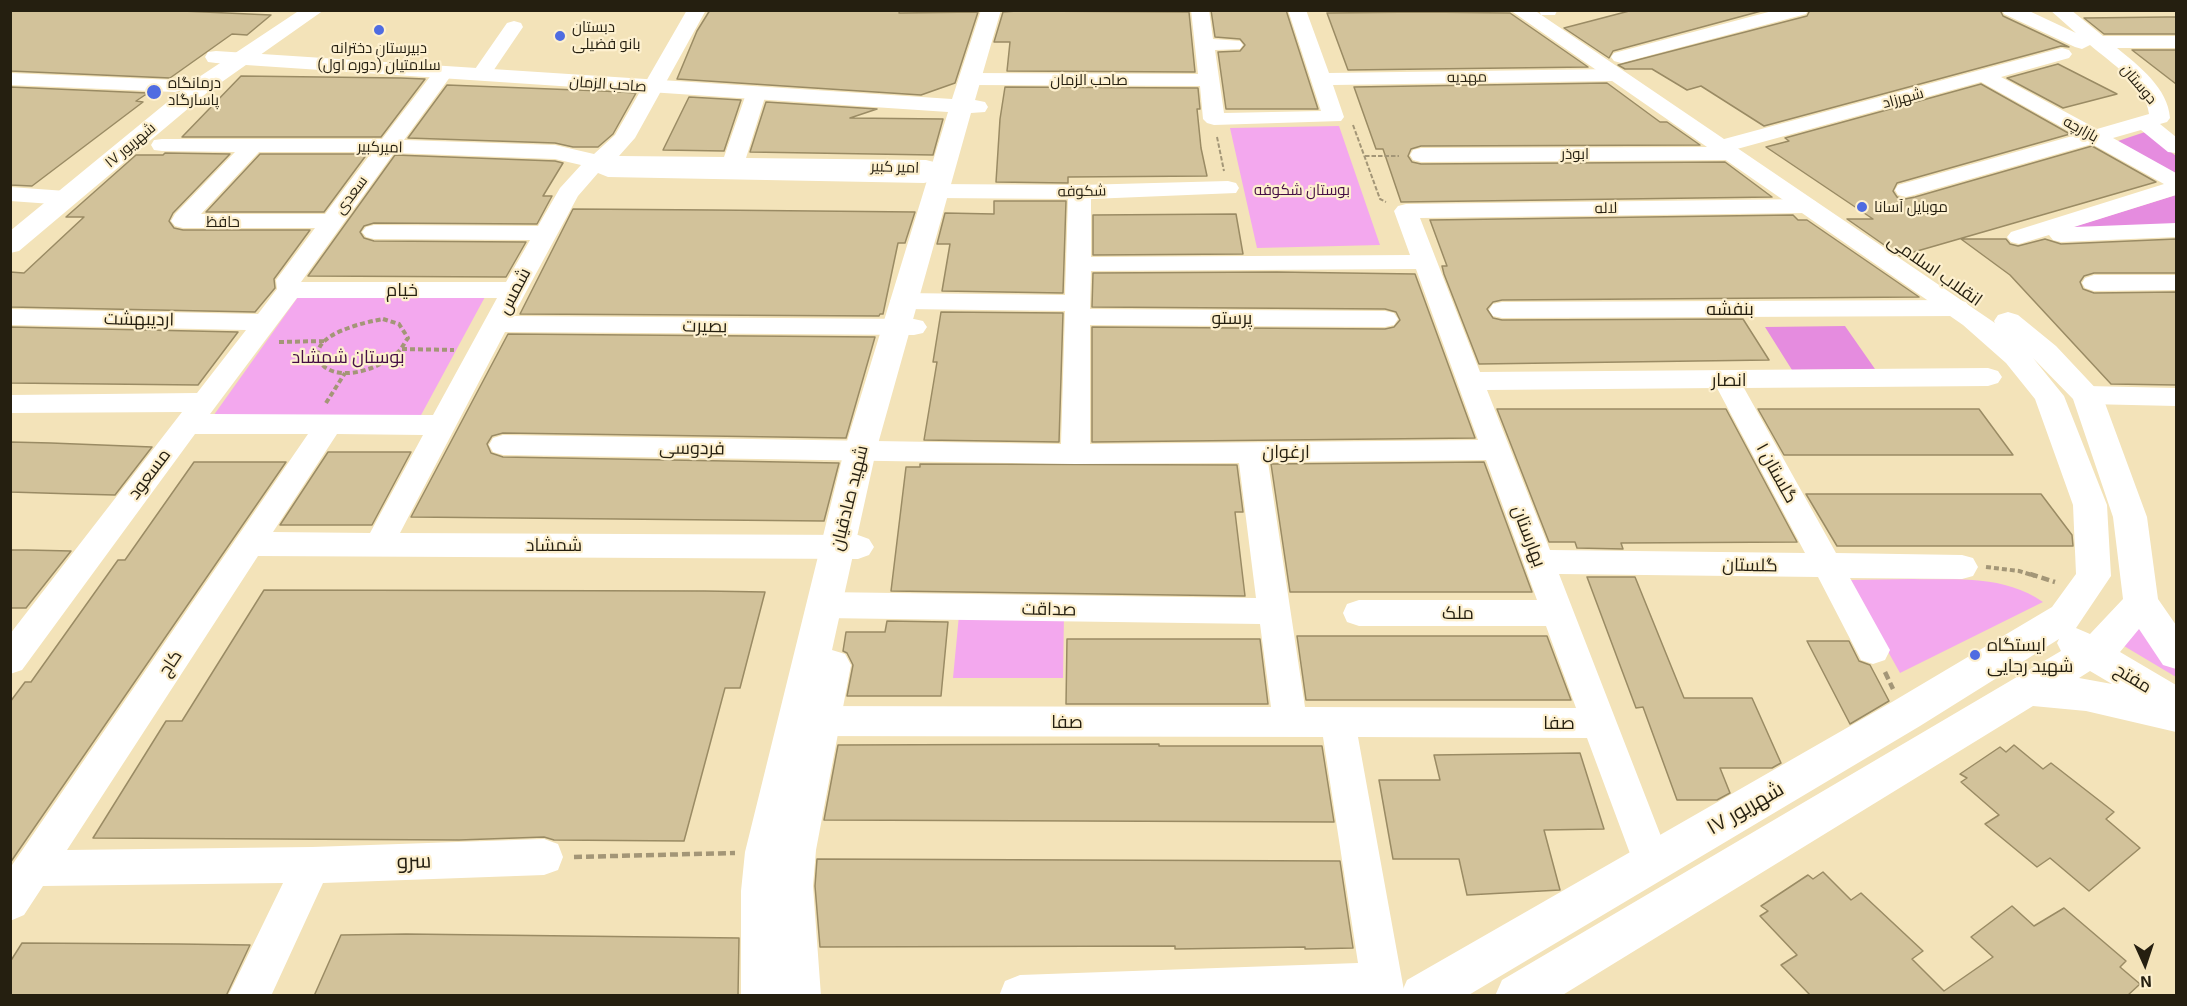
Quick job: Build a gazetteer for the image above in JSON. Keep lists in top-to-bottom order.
{
  "streets": {
    "main road": [
      "صاحب الزمان",
      "۱۷ شهریور",
      "انقلاب اسلامی",
      "شهید صادقیان",
      "مفتح"
    ],
    "street": [
      "مهدیه",
      "دوستان",
      "شهرزاد",
      "بازارچه",
      "امیرکبیر",
      "ابوذر",
      "امیر کبیر",
      "شکوفه",
      "سعدی",
      "لاله",
      "حافظ",
      "خیام",
      "شمس",
      "بنفشه",
      "پرستو",
      "اردیبهشت",
      "بصیرت",
      "انصار",
      "فردوسی",
      "ارغوان",
      "گلستان ۱",
      "مسعود",
      "بهارستان",
      "شمشاد",
      "گلستان",
      "صداقت",
      "ملک",
      "کاج",
      "صفا",
      "سرو"
    ]
  },
  "crossings": [
    ["مهدیه", "انقلاب اسلامی"],
    ["صاحب الزمان", "۱۷ شهریور"],
    ["صاحب الزمان", "سعدی"],
    ["صاحب الزمان", "شمس"],
    ["صاحب الزمان", "شهید صادقیان"],
    ["دوستان", "بازارچه"],
    ["شهرزاد", "بازارچه"],
    ["شهرزاد", "ابوذر"],
    ["شهرزاد", "انقلاب اسلامی"],
    ["۱۷ شهریور", "انقلاب اسلامی"],
    ["۱۷ شهریور", "بهارستان"],
    ["امیرکبیر", "امیر کبیر"],
    ["امیرکبیر", "سعدی"],
    ["امیرکبیر", "حافظ"],
    ["امیرکبیر", "شمس"],
    ["ابوذر", "انقلاب اسلامی"],
    ["امیر کبیر", "شمس"],
    ["شکوفه", "شهید صادقیان"],
    ["سعدی", "حافظ"],
    ["سعدی", "خیام"],
    ["سعدی", "مسعود"],
    ["لاله", "انقلاب اسلامی"],
    ["لاله", "بهارستان"],
    ["انقلاب اسلامی", "بنفشه"],
    ["خیام", "شمس"],
    ["خیام", "مسعود"],
    ["شمس", "بصیرت"],
    ["شمس", "شمشاد"],
    ["اردیبهشت", "مسعود"],
    ["بصیرت", "شهید صادقیان"],
    ["انصار", "گلستان ۱"],
    ["انصار", "بهارستان"],
    ["فردوسی", "ارغوان"],
    ["فردوسی", "شهید صادقیان"],
    ["ارغوان", "شهید صادقیان"],
    ["ارغوان", "بهارستان"],
    ["گلستان ۱", "گلستان"],
    ["شهید صادقیان", "شمشاد"],
    ["شهید صادقیان", "صداقت"],
    ["شهید صادقیان", "صفا"],
    ["بهارستان", "گلستان"],
    ["بهارستان", "ملک"],
    ["بهارستان", "صفا"],
    ["شمشاد", "کاج"],
    ["کاج", "سرو"]
  ],
  "parks": ["بوستان شکوفه", "بوستان شمشاد"],
  "places": [
    "دبیرستان دخترانه سلامتیان (دوره اول)",
    "دبستان بانو فضیلی",
    "درمانگاه پاسارگاد",
    "موبایل آسانا",
    "ایستگاه شهید رجایی"
  ],
  "north": "bottom"
}
